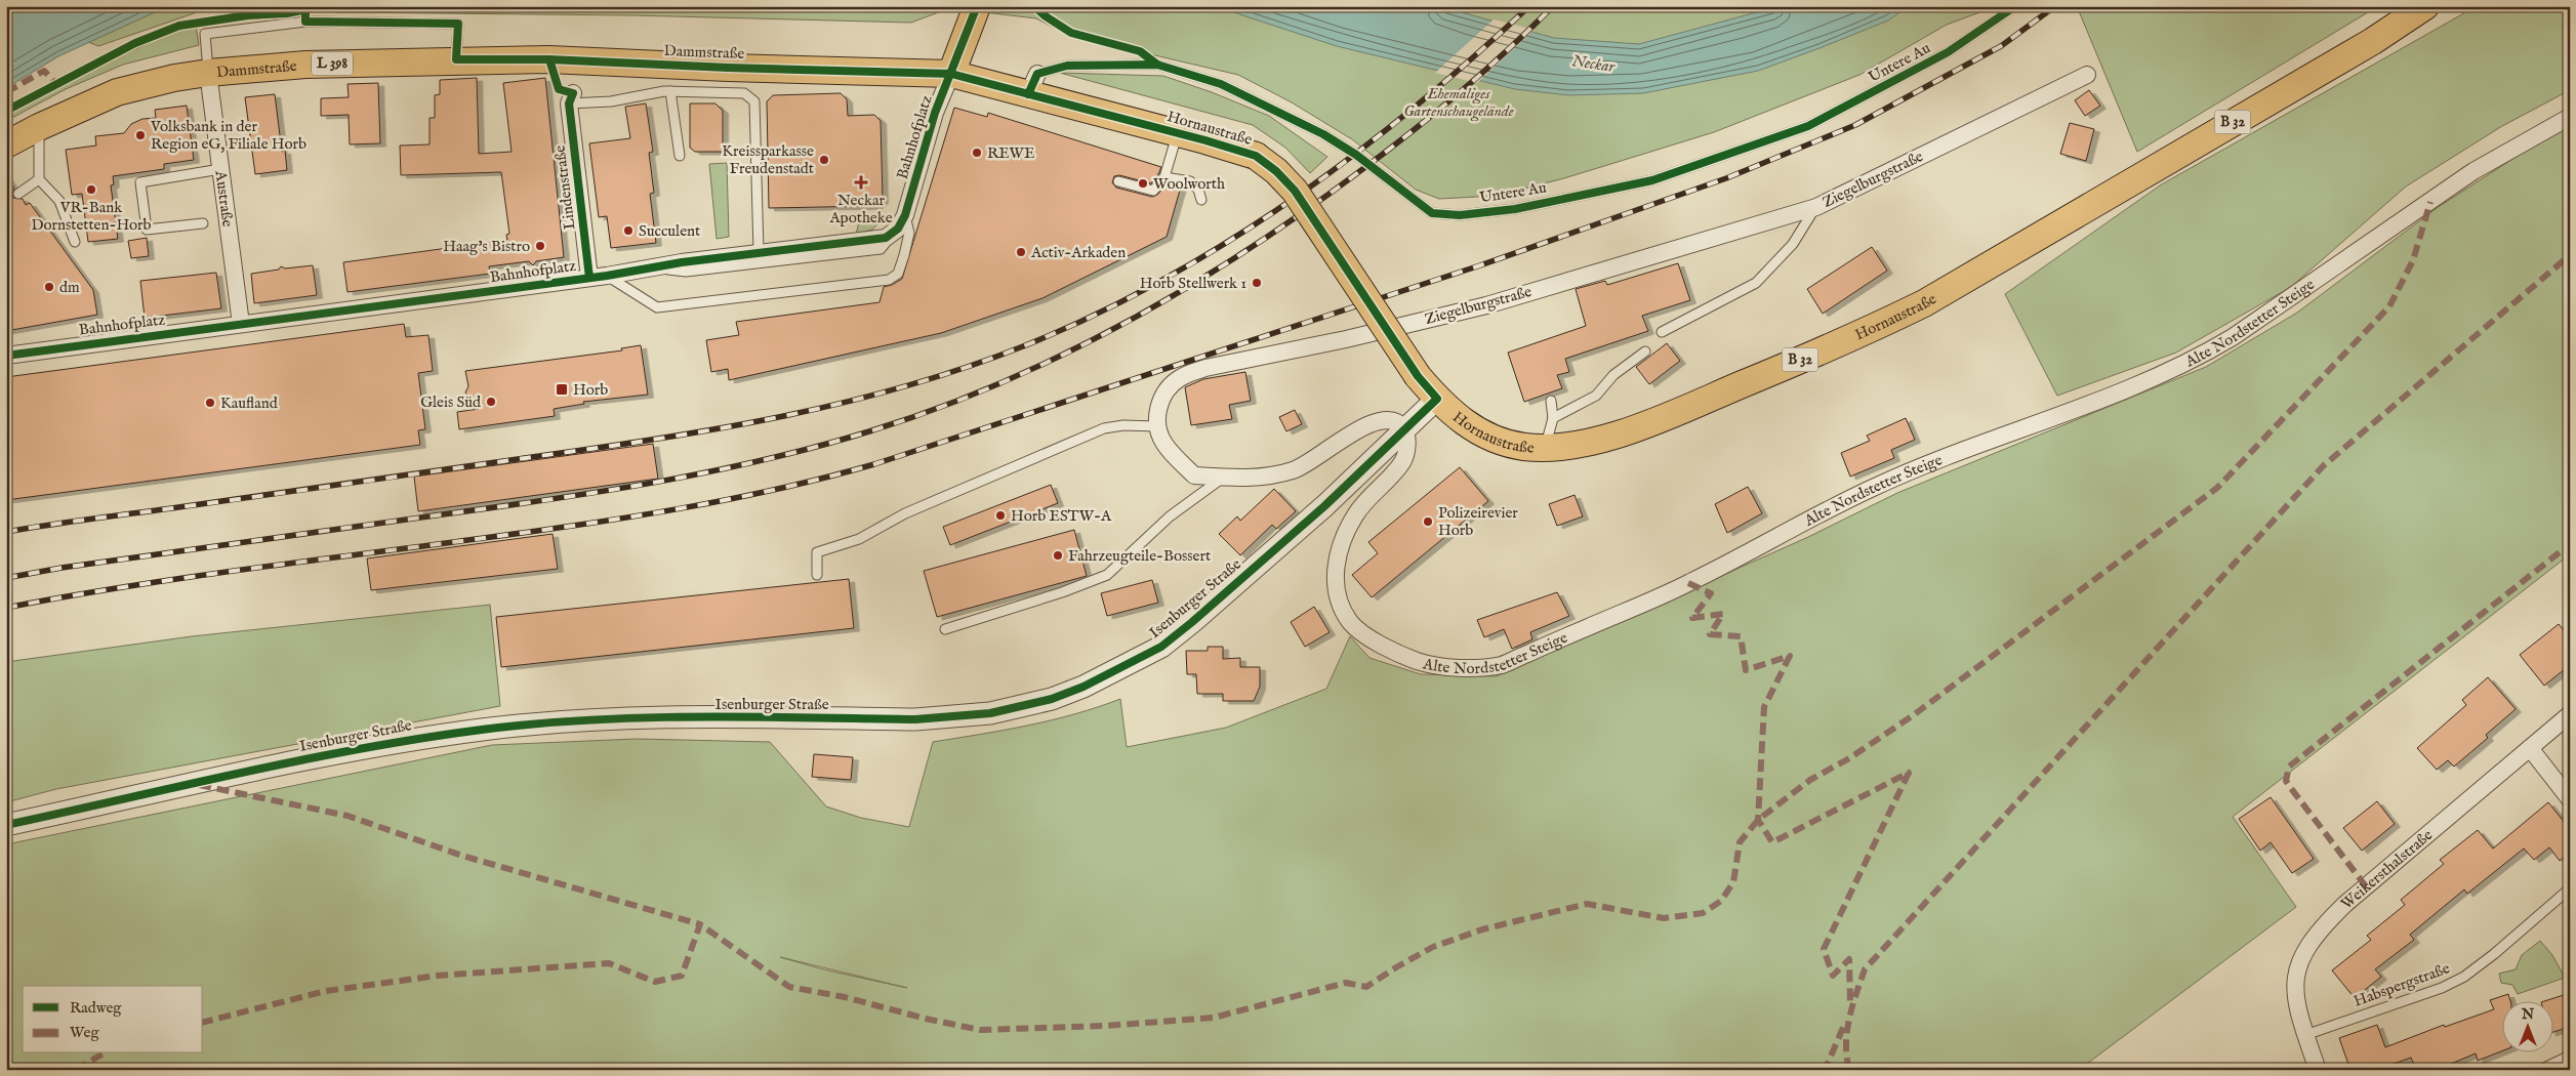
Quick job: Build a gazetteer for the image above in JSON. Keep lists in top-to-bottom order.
{
  "streets": {
    "main road": [
      "Dammstraße",
      "L 398",
      "B 32",
      "Hornaustraße"
    ],
    "street": [
      "Bahnhofplatz",
      "Ziegelburgstraße",
      "Lindenstraße",
      "Austraße",
      "Alte Nordstetter Steige",
      "Isenburger Straße",
      "Weikersthalstraße"
    ],
    "lane": ["Untere Au", "Habspergstraße"]
  },
  "crossings": [
    ["Dammstraße", "Hornaustraße"],
    ["Dammstraße", "Bahnhofplatz"],
    ["Dammstraße", "Austraße"],
    ["Untere Au", "Hornaustraße"],
    ["Hornaustraße", "Bahnhofplatz"],
    ["Hornaustraße", "Isenburger Straße"],
    ["Bahnhofplatz", "Lindenstraße"],
    ["Bahnhofplatz", "Austraße"],
    ["Alte Nordstetter Steige", "Isenburger Straße"],
    ["Weikersthalstraße", "Habspergstraße"]
  ],
  "water": ["Neckar"],
  "parks": ["Ehemaliges Gartenschaugelände"],
  "places": {
    "other": [
      "Volksbank in der Region eG, Filiale Horb",
      "REWE",
      "Kreissparkasse Freudenstadt",
      "Woolworth",
      "VR-Bank Dornstetten-Horb",
      "Succulent",
      "Haag's Bistro",
      "Activ-Arkaden",
      "Horb Stellwerk 1",
      "dm",
      "Gleis Süd",
      "Kaufland",
      "Horb ESTW-A",
      "Polizeirevier Horb",
      "Fahrzeugteile-Bossert"
    ],
    "health": ["Neckar Apotheke"],
    "transit": ["Horb"]
  },
  "legend": ["Radweg", "Weg"],
  "north": "top"
}
